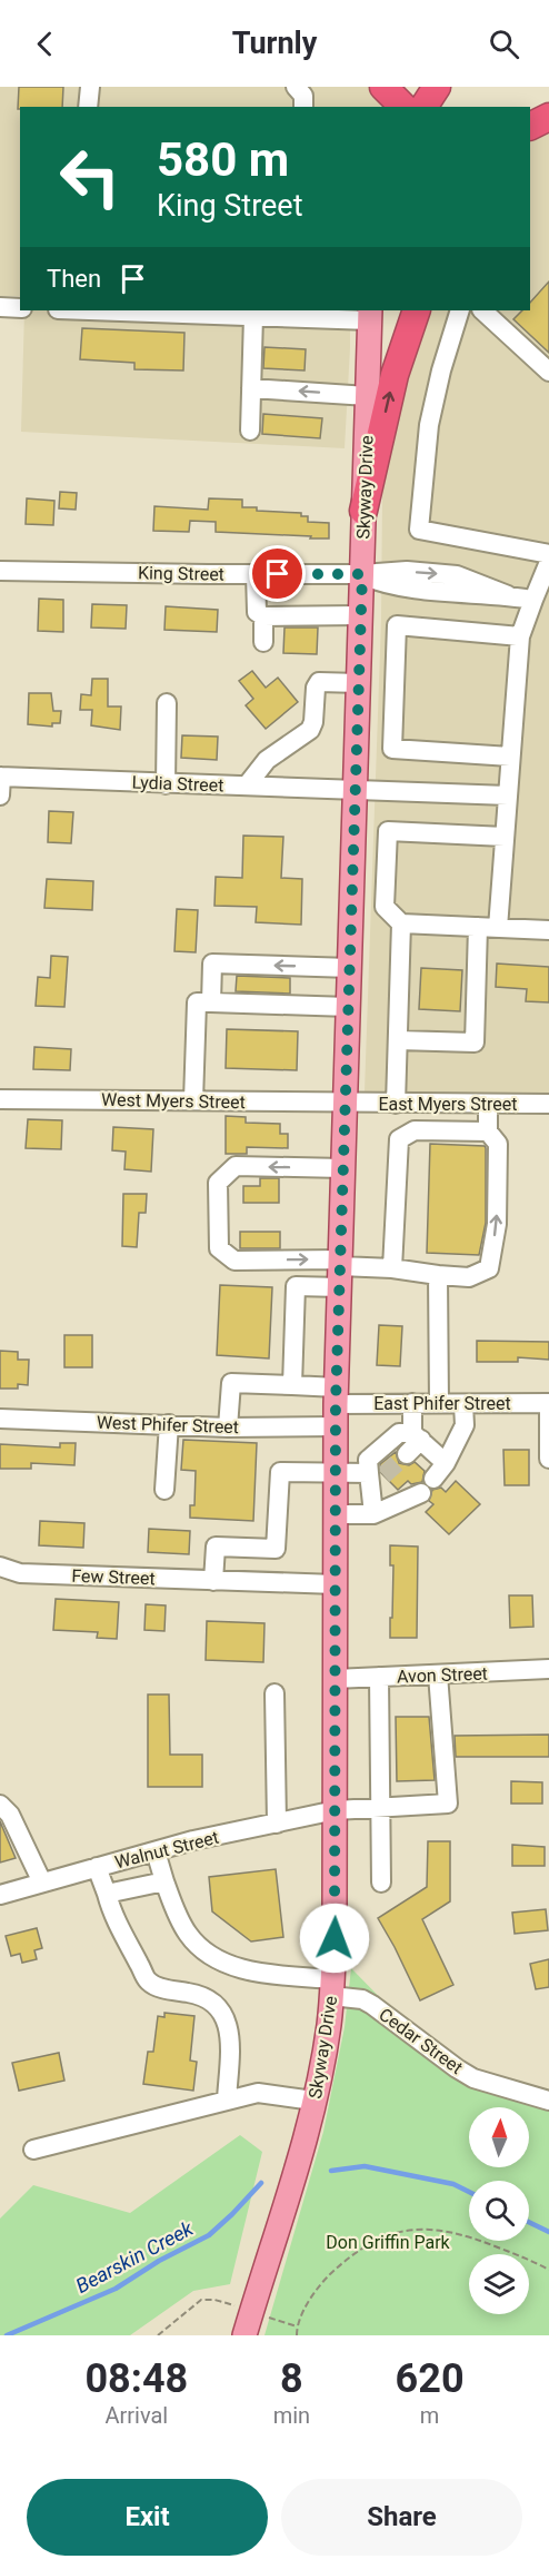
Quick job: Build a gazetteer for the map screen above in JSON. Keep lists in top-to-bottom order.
{
  "streets": {
    "main road": ["Skyway Drive"],
    "street": [
      "King Street",
      "Lydia Street",
      "West Myers Street",
      "East Myers Street",
      "East Phifer Street",
      "West Phifer Street",
      "Few Street",
      "Avon Street",
      "Walnut Street",
      "Cedar Street"
    ]
  },
  "crossings": [
    ["Skyway Drive", "King Street"],
    ["Skyway Drive", "Lydia Street"],
    ["Skyway Drive", "West Myers Street"],
    ["Skyway Drive", "East Myers Street"],
    ["Skyway Drive", "East Phifer Street"],
    ["Skyway Drive", "West Phifer Street"],
    ["Skyway Drive", "Few Street"],
    ["Skyway Drive", "Avon Street"],
    ["Skyway Drive", "Walnut Street"],
    ["Skyway Drive", "Cedar Street"],
    ["West Myers Street", "East Myers Street"],
    ["East Phifer Street", "West Phifer Street"],
    ["Avon Street", "Walnut Street"],
    ["Walnut Street", "Cedar Street"]
  ],
  "water": ["Bearskin Creek"],
  "parks": ["Don Griffin Park"],
  "north": "top",
  "page": {
    "header": "Turnly",
    "turn": ["580 m", "King Street"],
    "then": "Then",
    "eta": [
      "08:48",
      "Arrival",
      "8",
      "min",
      "620",
      "m"
    ],
    "buttons": ["Exit", "Share"]
  }
}
